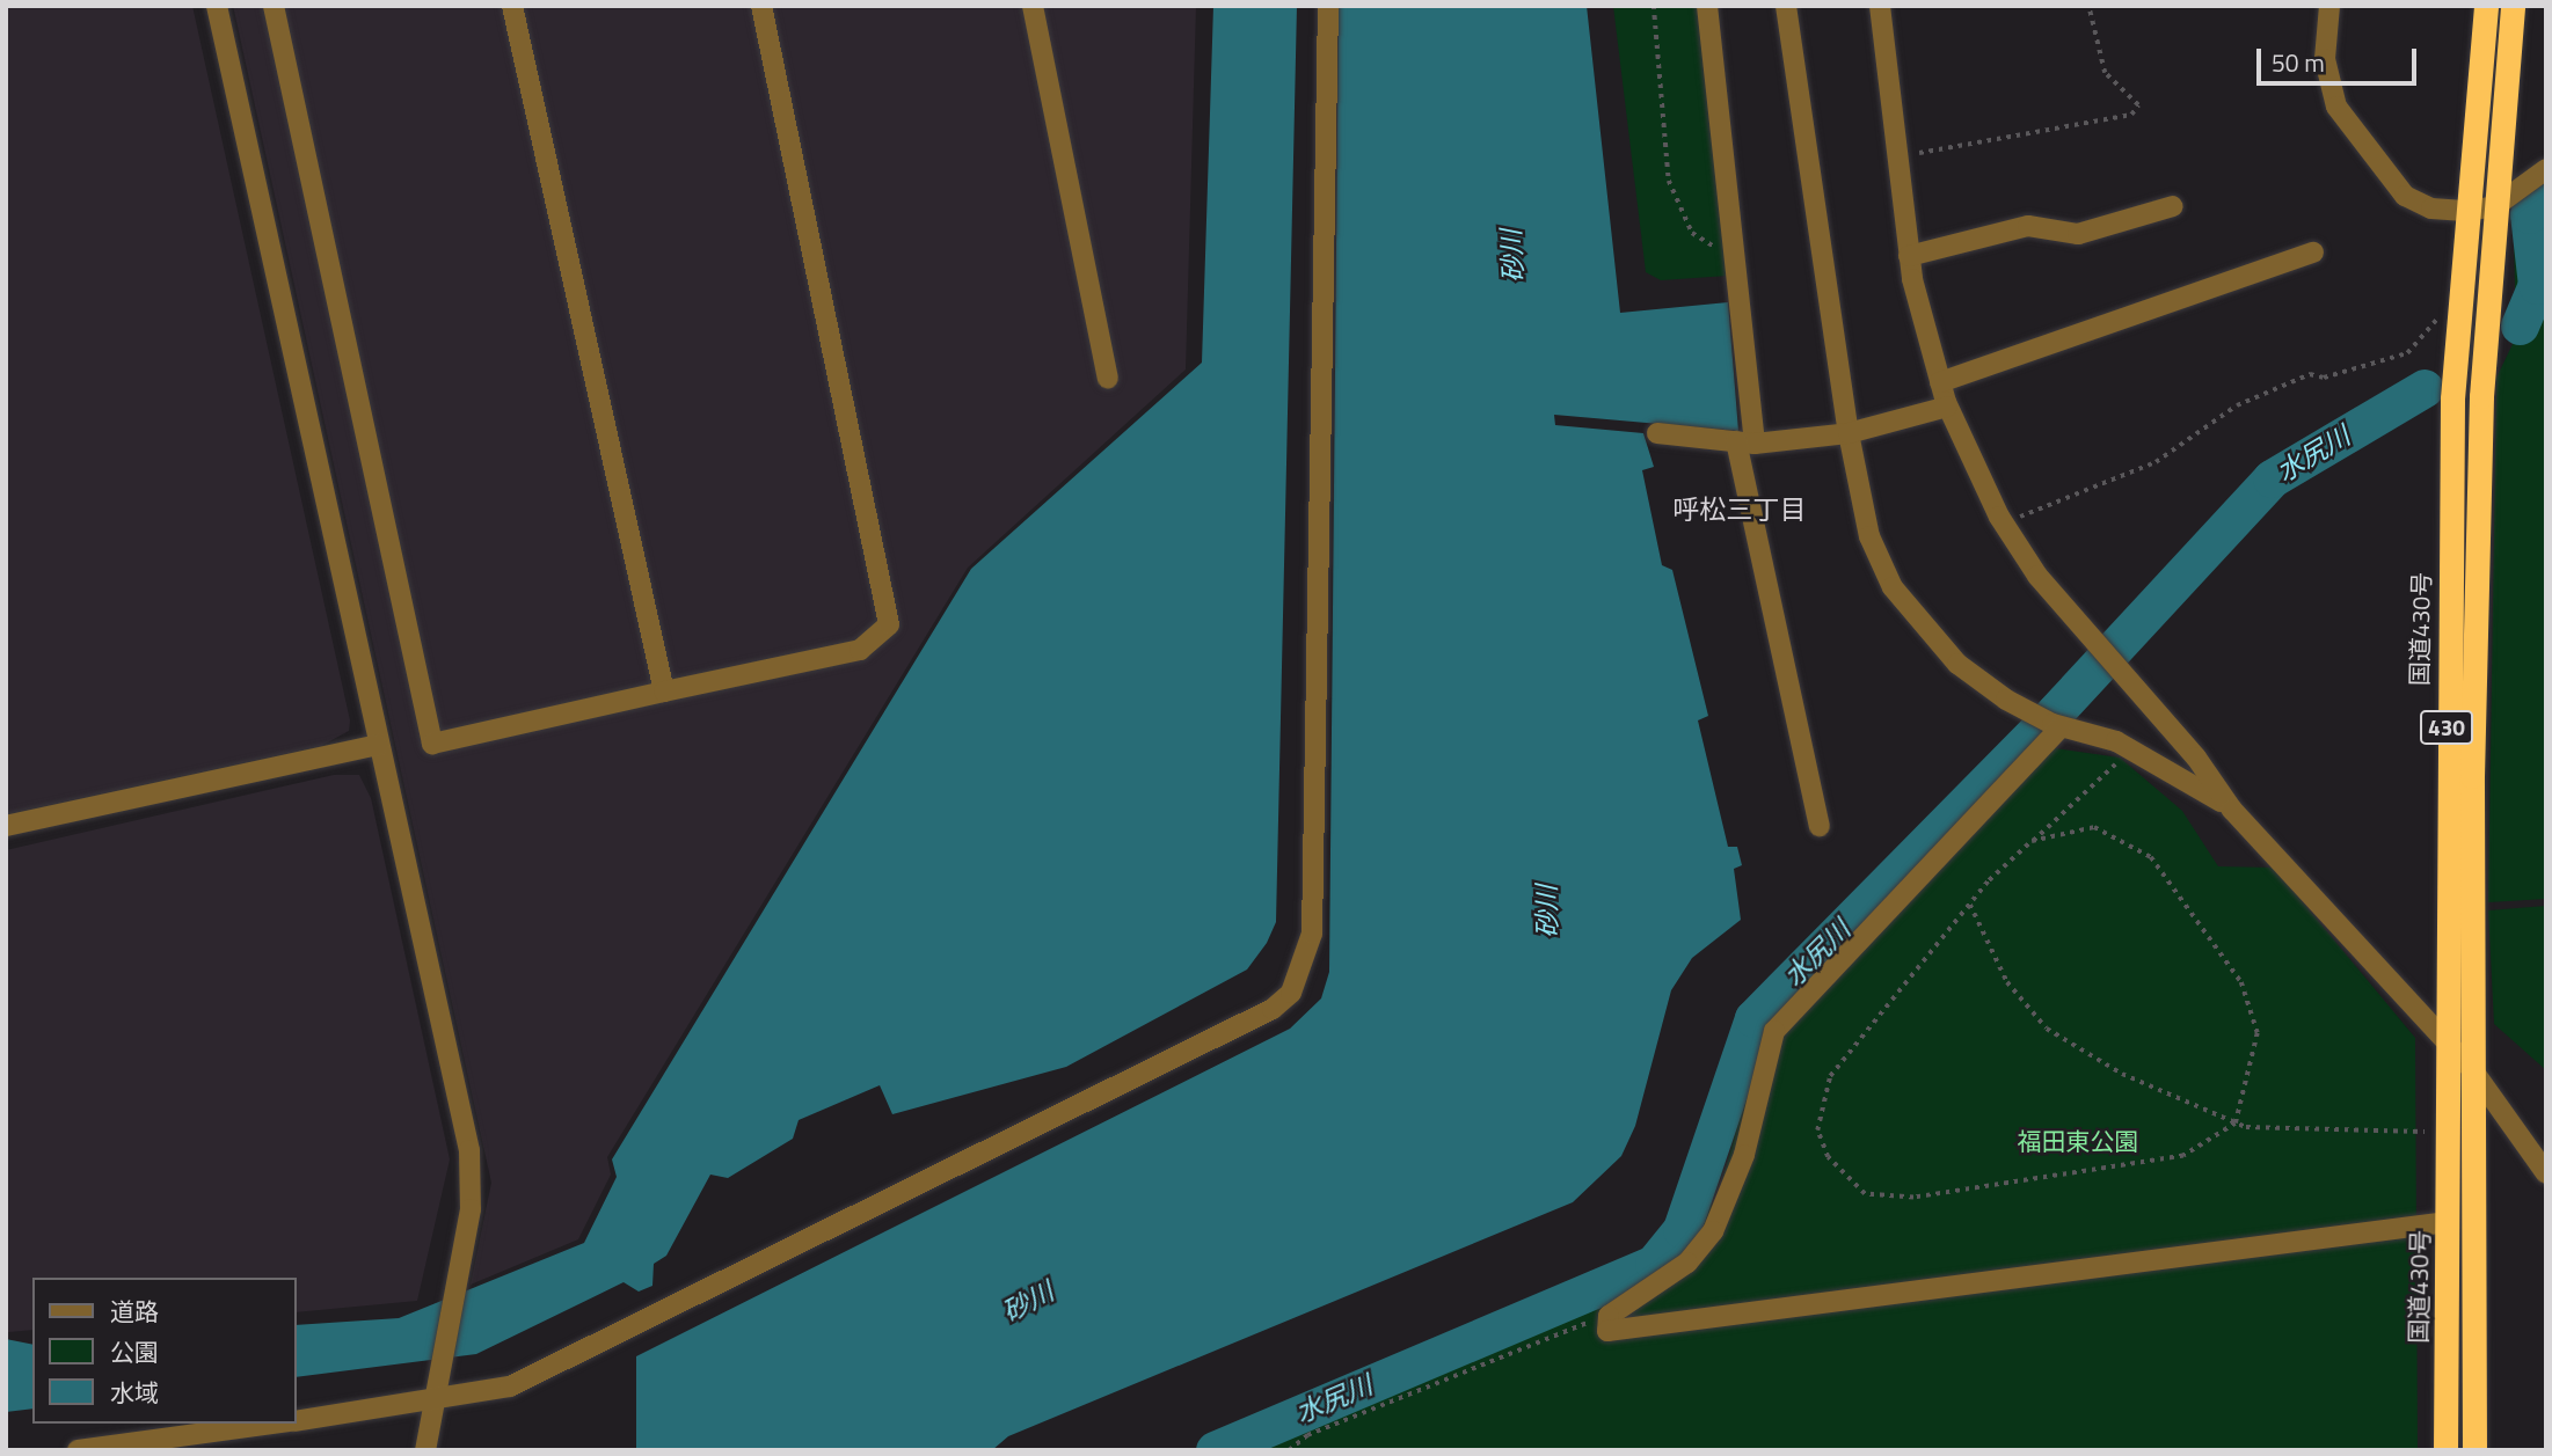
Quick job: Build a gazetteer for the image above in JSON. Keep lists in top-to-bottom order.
{
  "streets": {
    "highway": ["国道430号", "430"]
  },
  "districts": ["呼松三丁目"],
  "water": ["砂川", "水尻川"],
  "parks": ["福田東公園"],
  "legend": ["道路", "公園", "水域"],
  "scale_bar": "50 m"
}
